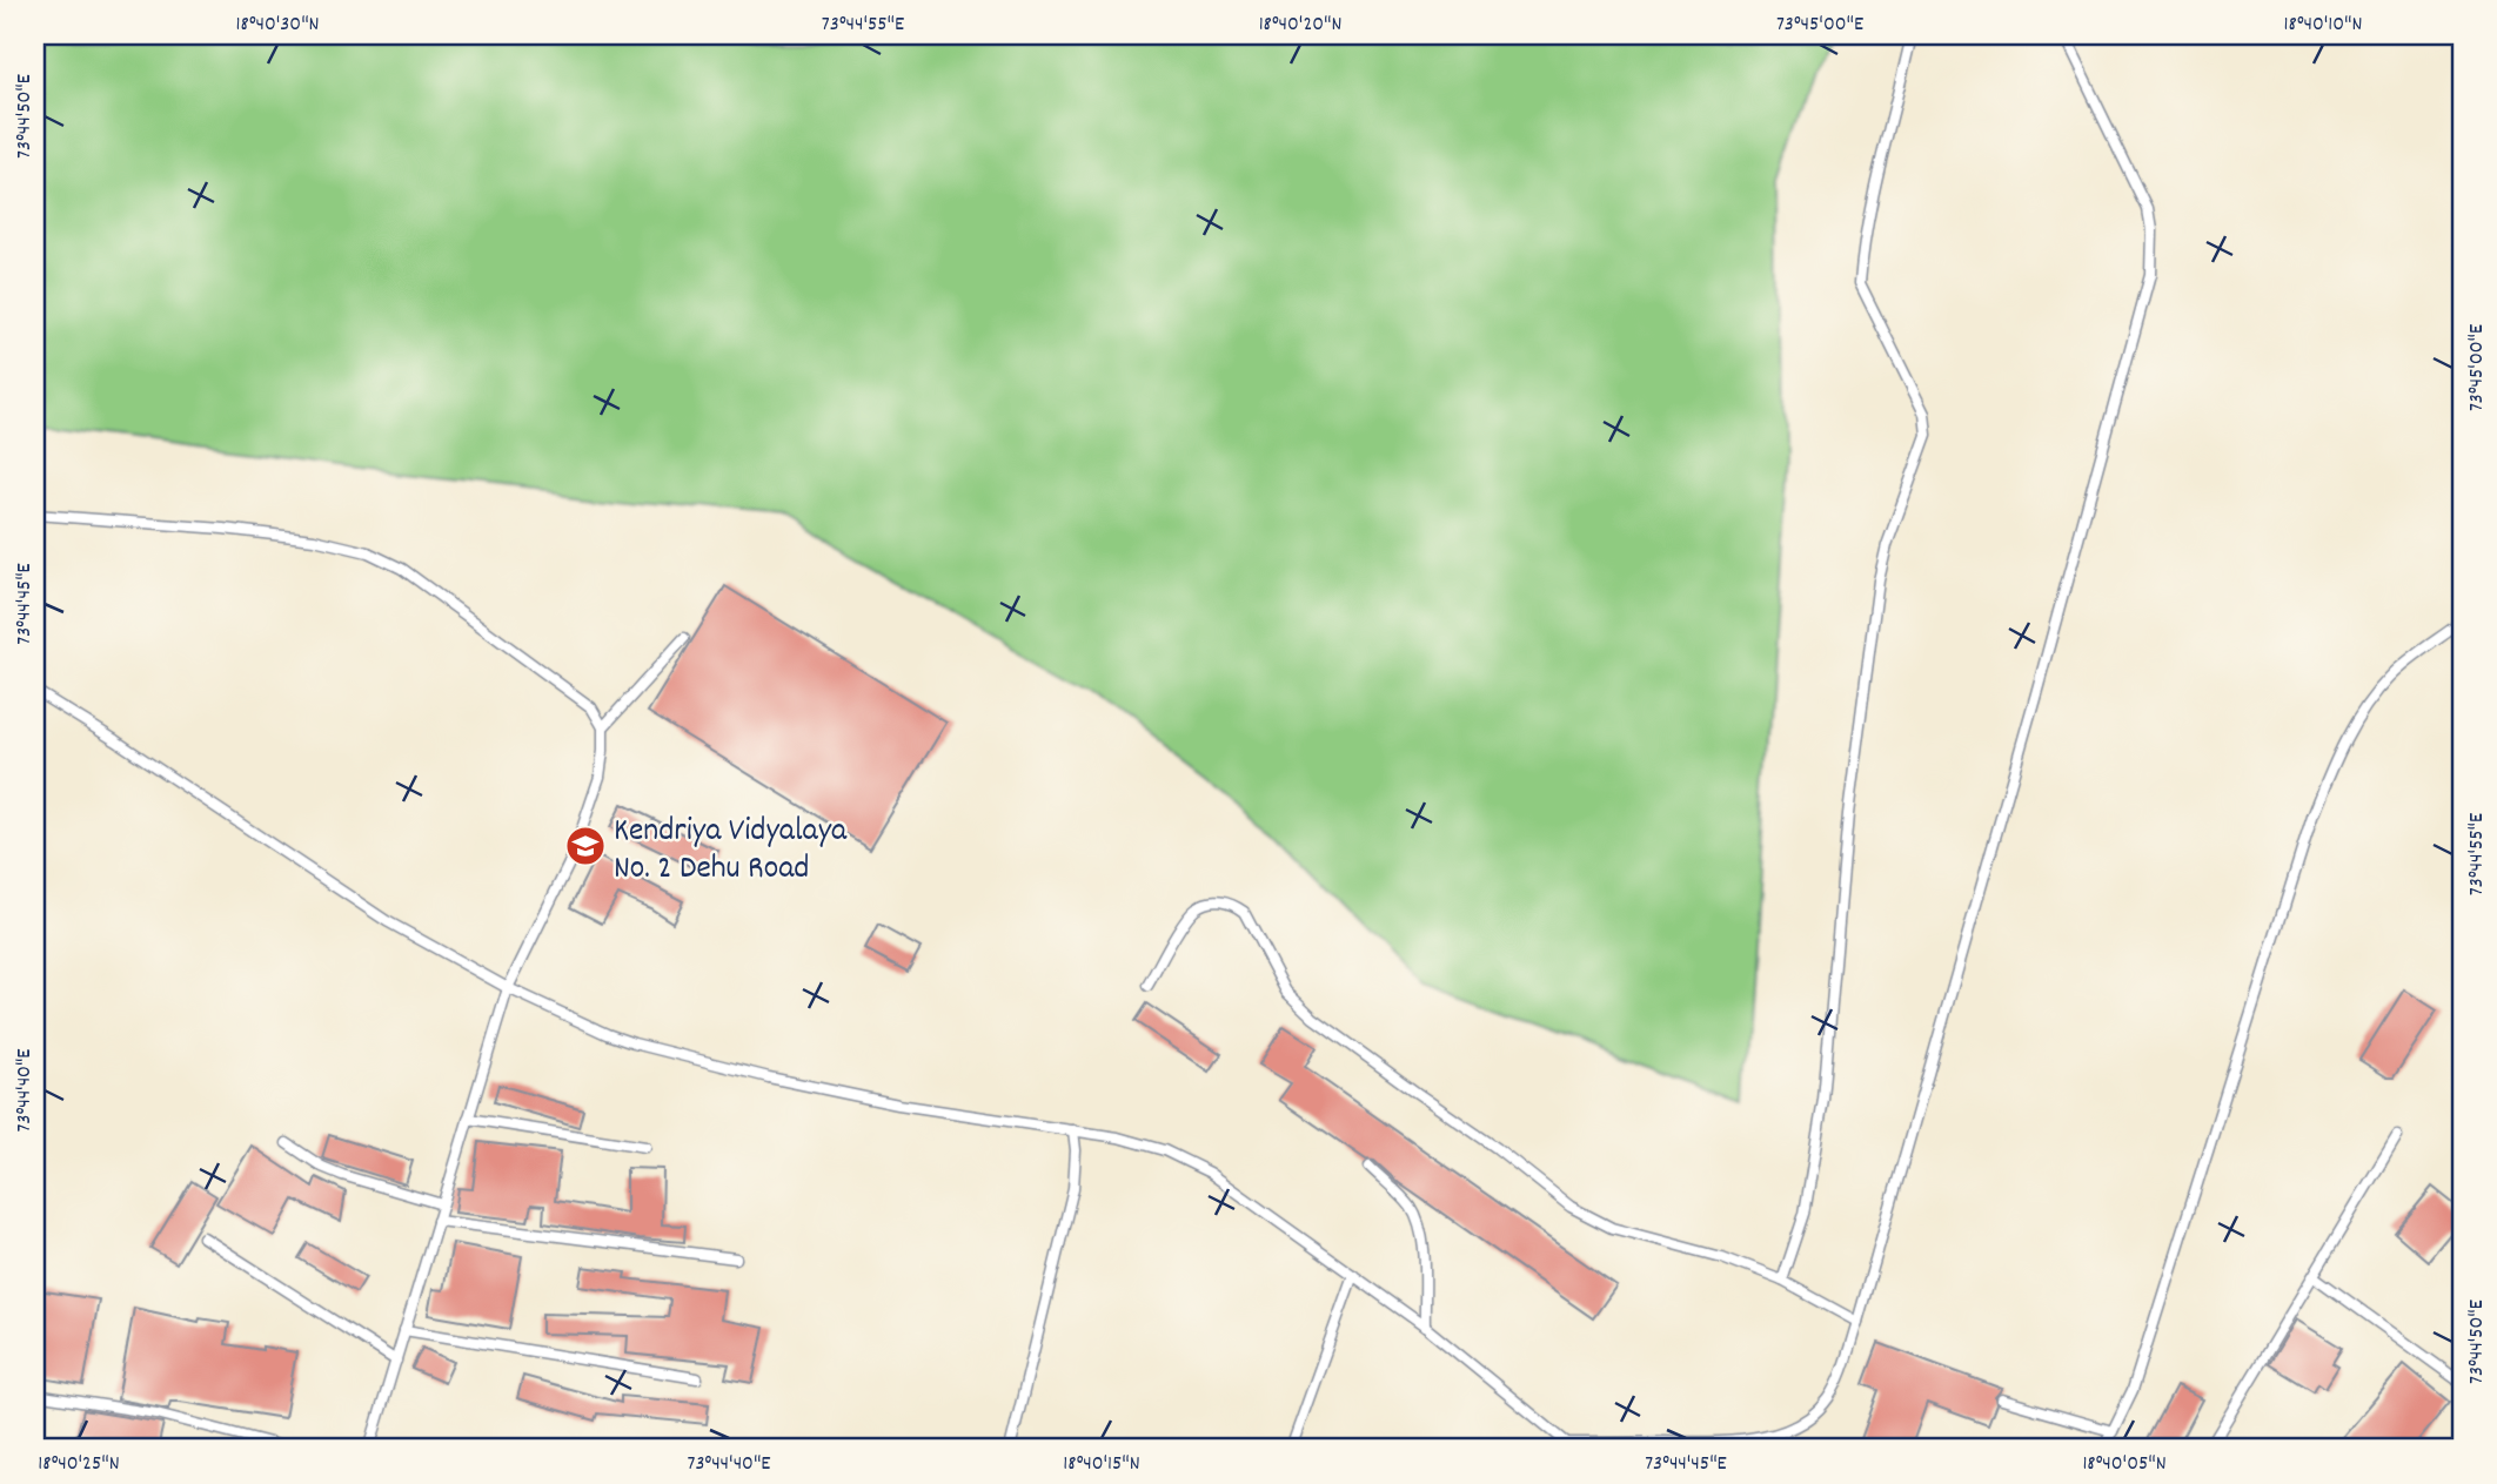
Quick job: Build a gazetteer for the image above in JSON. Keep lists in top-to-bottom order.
{
  "places": {
    "school or university": ["Kendriya Vidyalaya No. 2 Dehu Road"]
  },
  "coordinates": [
    "18°40'30\"N",
    "73°44'55\"E",
    "18°40'20\"N",
    "73°45'00\"E",
    "18°40'10\"N",
    "73°44'50\"E",
    "73°44'45\"E",
    "73°44'40\"E",
    "18°40'25\"N",
    "18°40'15\"N",
    "18°40'05\"N"
  ]
}
